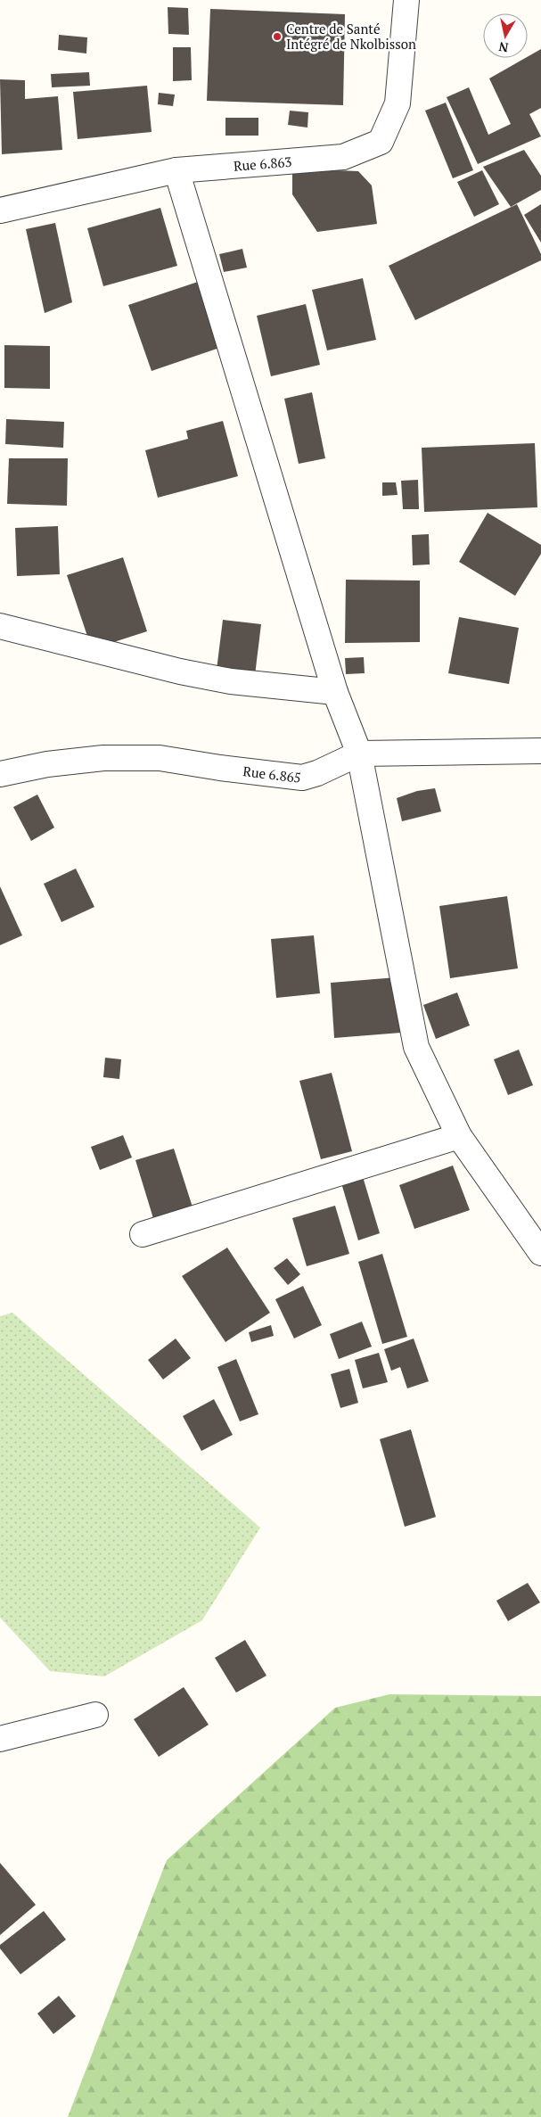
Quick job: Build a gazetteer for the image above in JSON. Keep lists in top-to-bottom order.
{
  "streets": {
    "street": ["Rue 6.863", "Rue 6.865"]
  },
  "places": ["Centre de Santé Intégré de Nkolbisson"],
  "north": "bottom"
}
